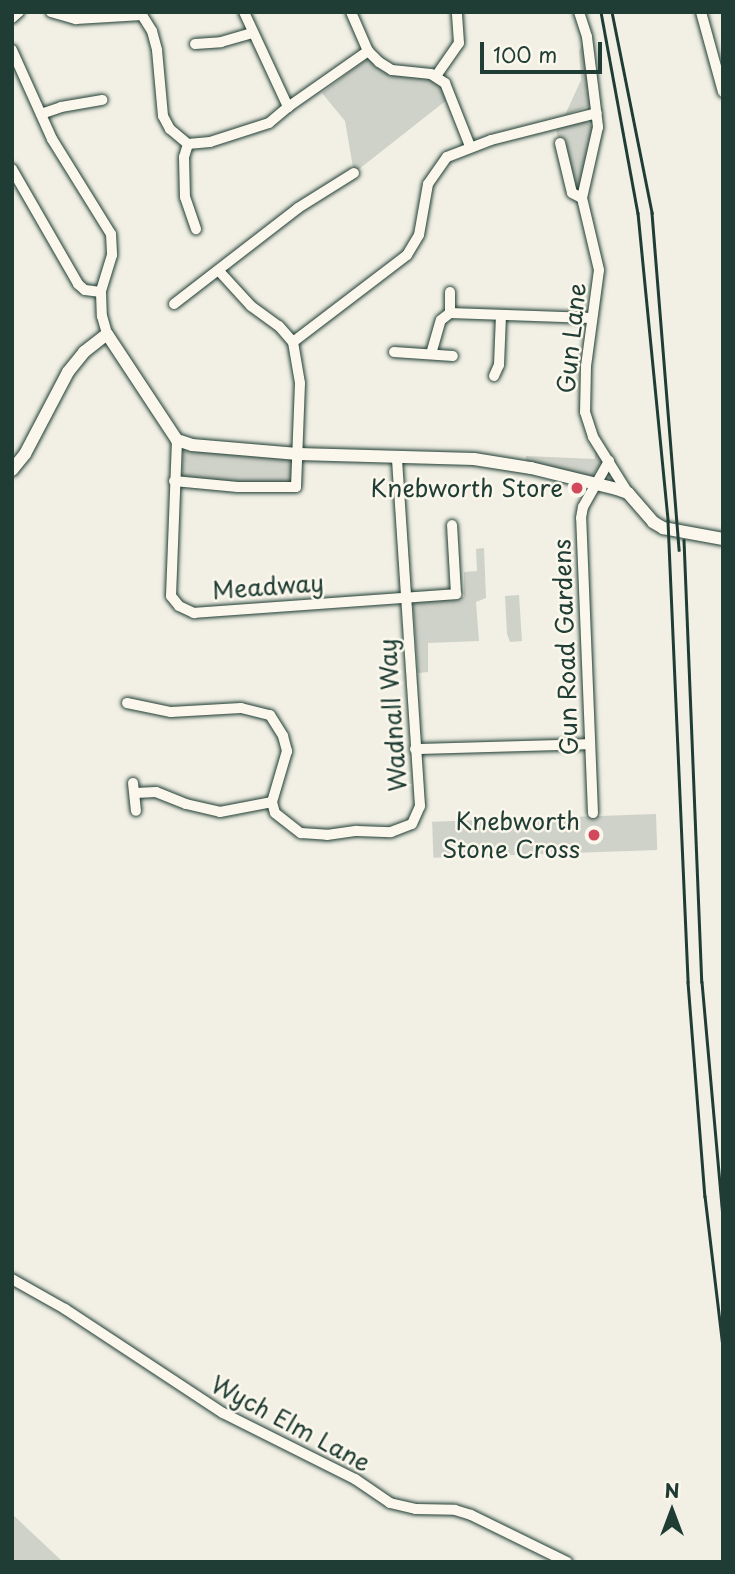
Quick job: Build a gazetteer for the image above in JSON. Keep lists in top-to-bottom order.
{
  "streets": {
    "street": [
      "Gun Lane",
      "Meadway",
      "Gun Road Gardens",
      "Wadnall Way",
      "Wych Elm Lane"
    ]
  },
  "crossings": [
    ["Gun Lane", "Gun Road Gardens"],
    ["Meadway", "Wadnall Way"]
  ],
  "places": ["Knebworth Store", "Knebworth Stone Cross"],
  "scale_bar": "100 m",
  "north": "top"
}
